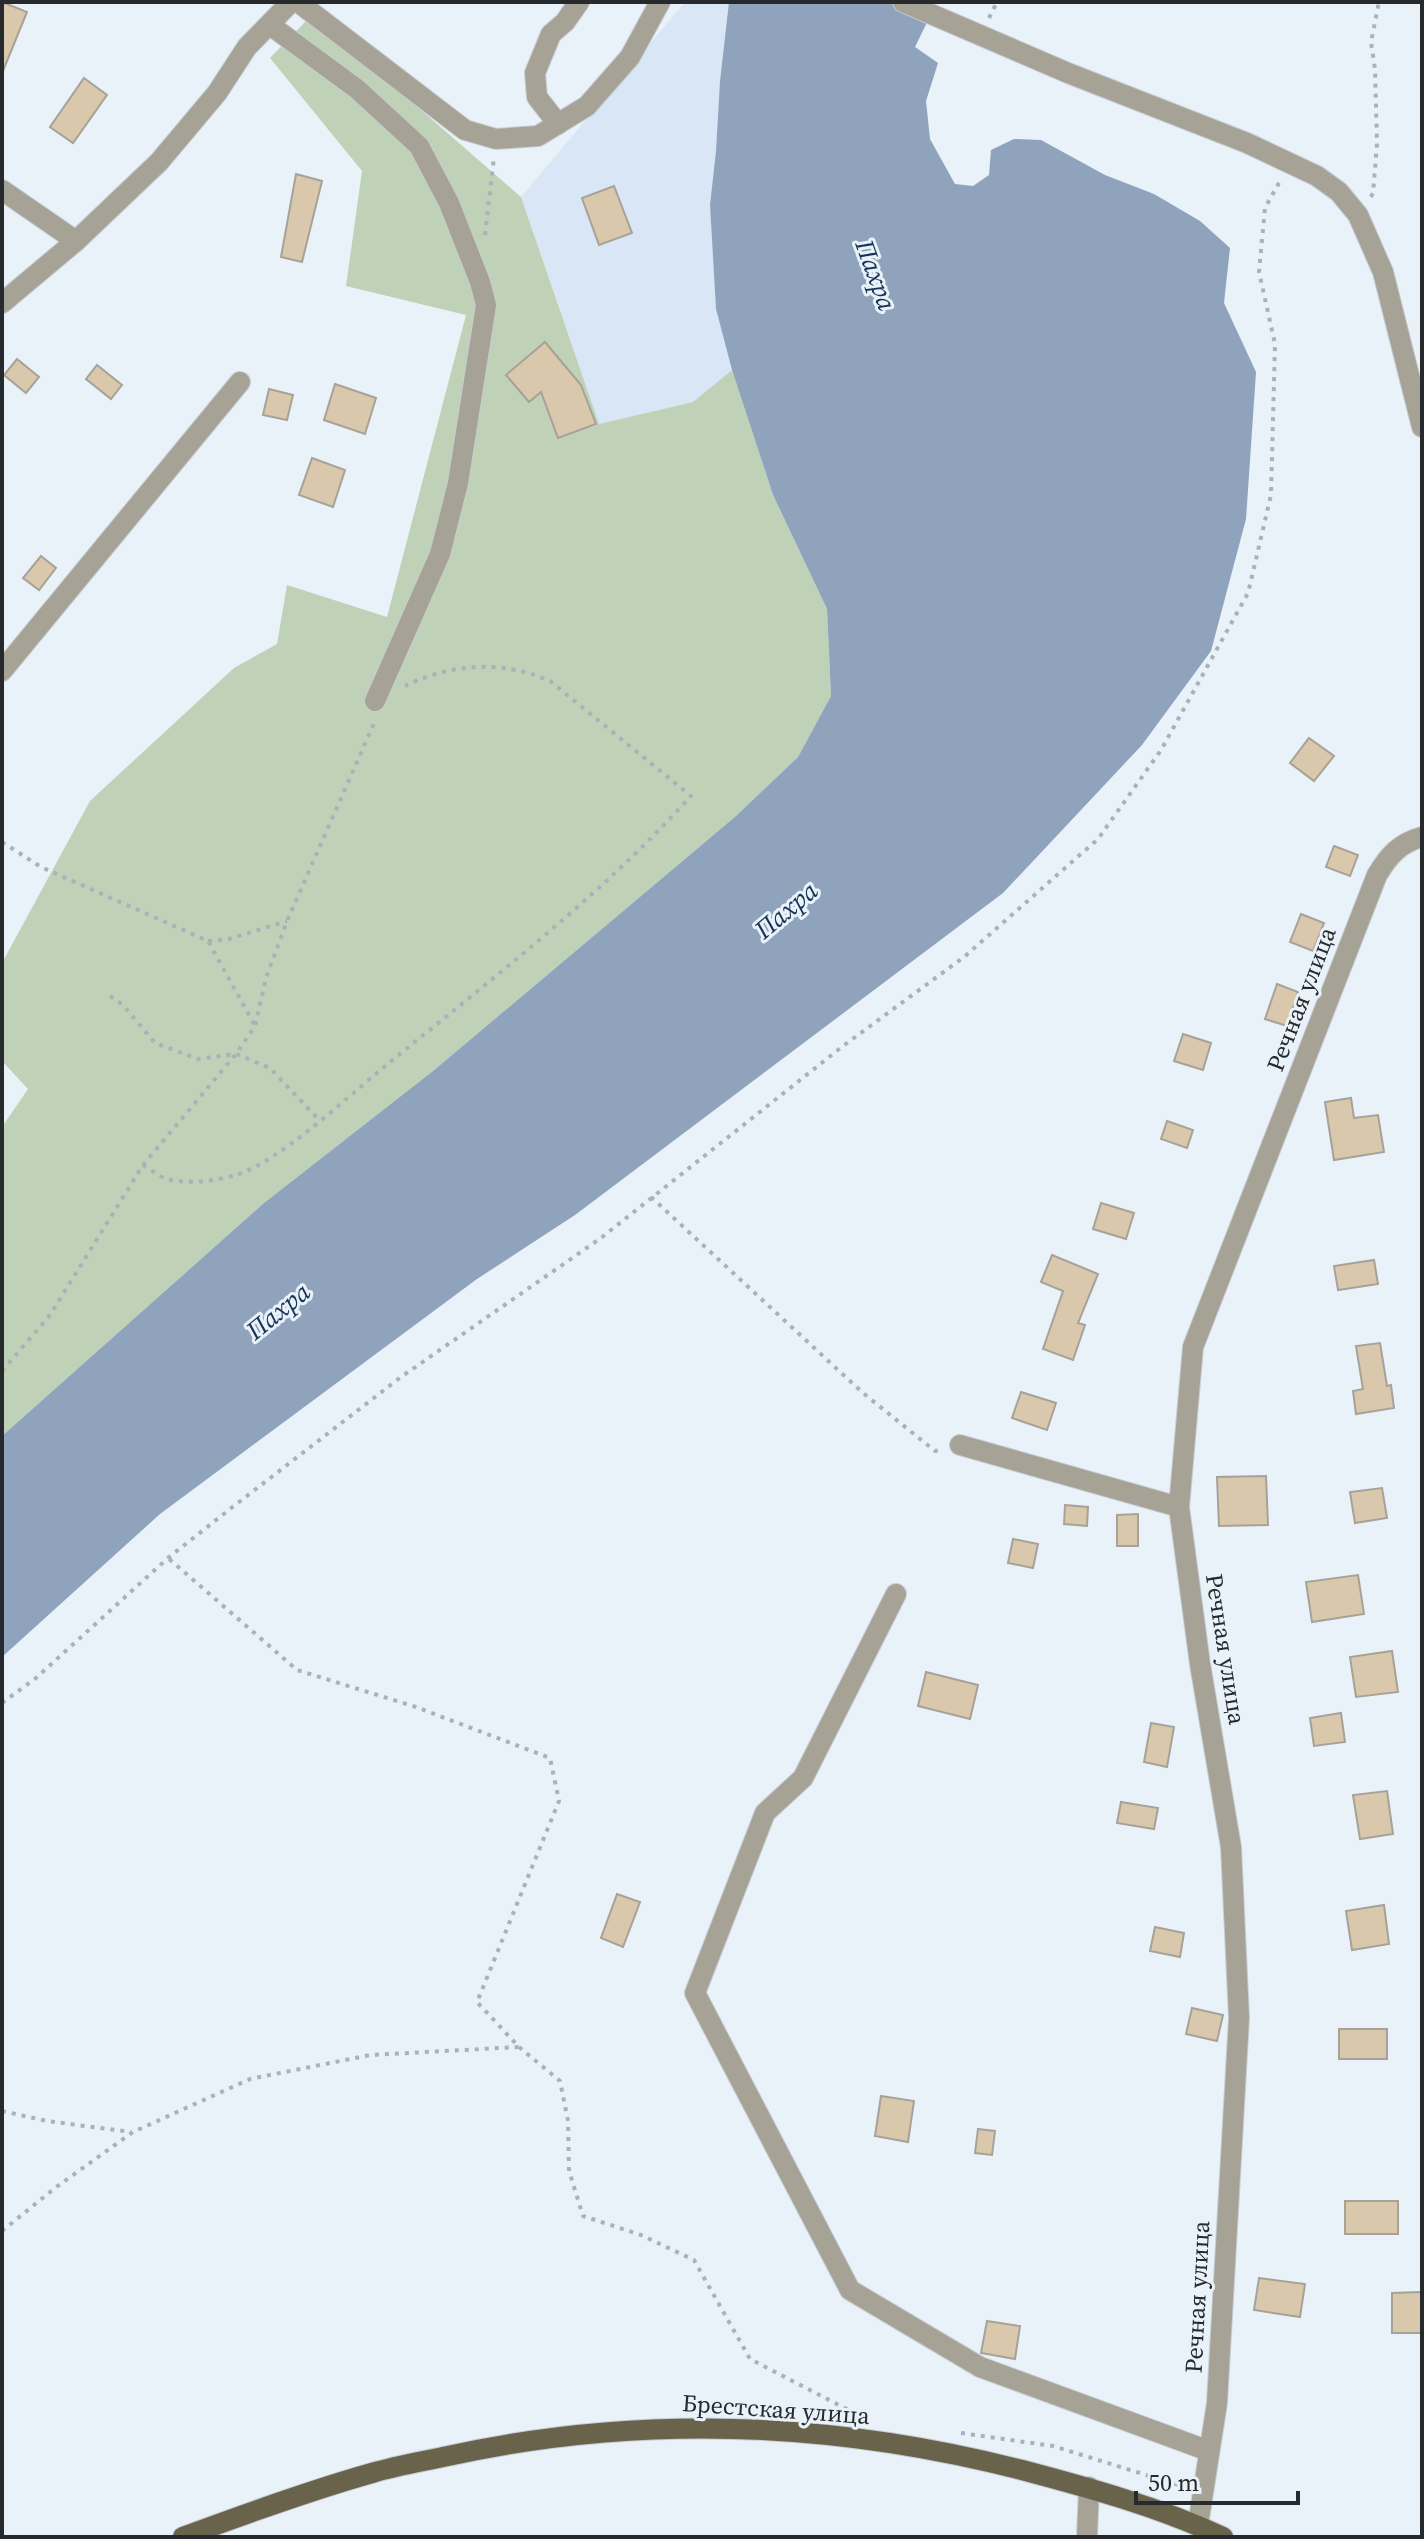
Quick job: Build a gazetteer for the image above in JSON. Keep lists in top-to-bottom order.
{
  "streets": {
    "main road": ["Брестская улица"],
    "street": ["Речная улица"]
  },
  "crossings": [
    ["Речная улица", "Брестская улица"]
  ],
  "water": ["Пахра"],
  "scale_bar": "50 m"
}
